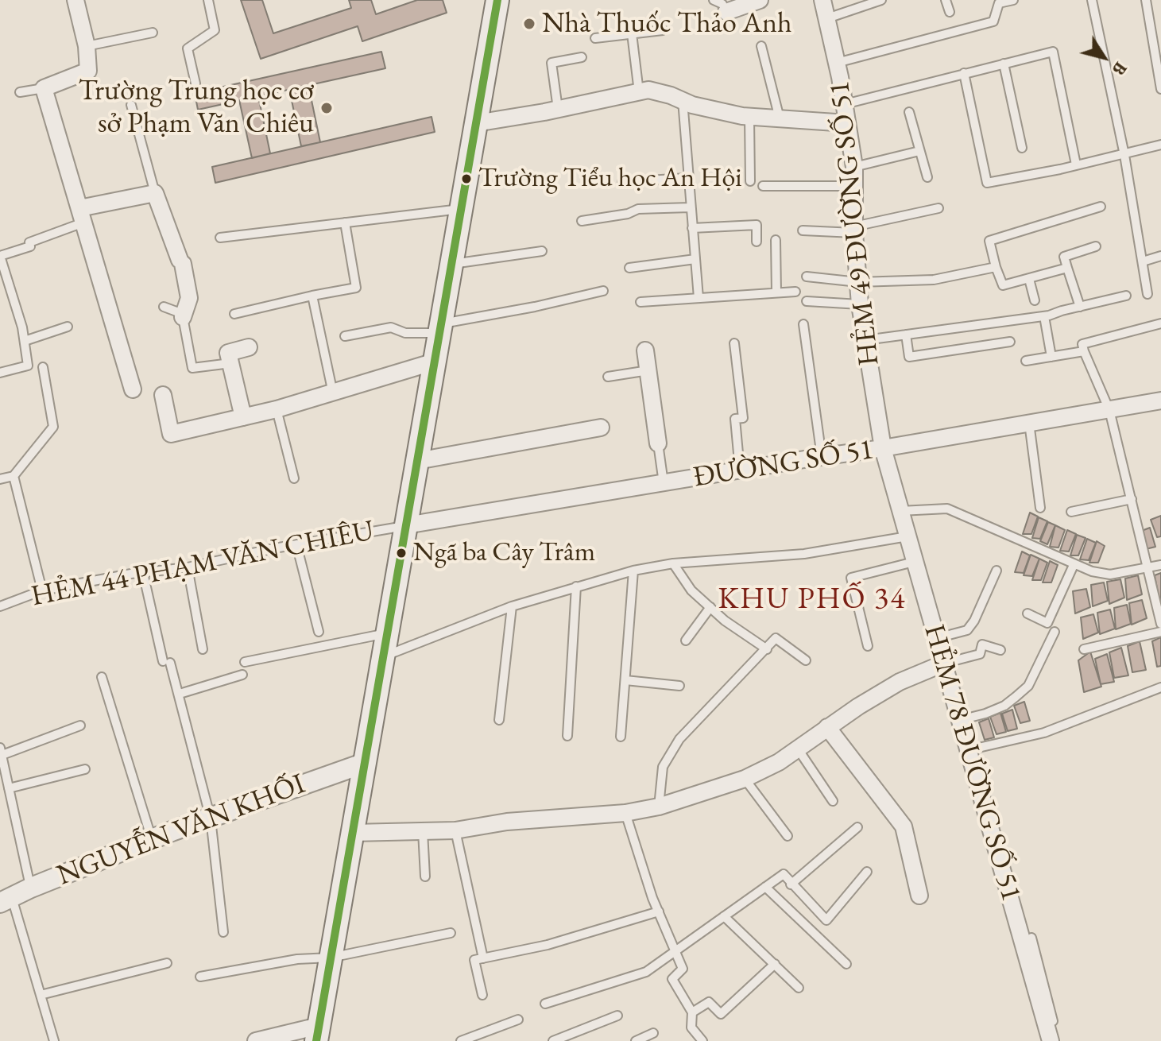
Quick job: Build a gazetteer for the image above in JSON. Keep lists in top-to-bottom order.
{
  "streets": {
    "street": [
      "HẺM 49 ĐƯỜNG SỐ 51",
      "ĐƯỜNG SỐ 51",
      "HẺM 78 ĐƯỜNG SỐ 51",
      "NGUYỄN VĂN KHỐI"
    ],
    "lane": ["HẺM 44 PHẠM VĂN CHIÊU"]
  },
  "crossings": [
    ["HẺM 49 ĐƯỜNG SỐ 51", "ĐƯỜNG SỐ 51"],
    ["HẺM 49 ĐƯỜNG SỐ 51", "HẺM 78 ĐƯỜNG SỐ 51"],
    ["ĐƯỜNG SỐ 51", "HẺM 44 PHẠM VĂN CHIÊU"],
    ["ĐƯỜNG SỐ 51", "HẺM 78 ĐƯỜNG SỐ 51"]
  ],
  "districts": ["KHU PHỐ 34"],
  "places": [
    "Nhà Thuốc Thảo Anh",
    "Trường Trung học cơ sở Phạm Văn Chiêu",
    "Trường Tiểu học An Hội",
    "Ngã ba Cây Trâm"
  ],
  "north": "bottom right"
}
